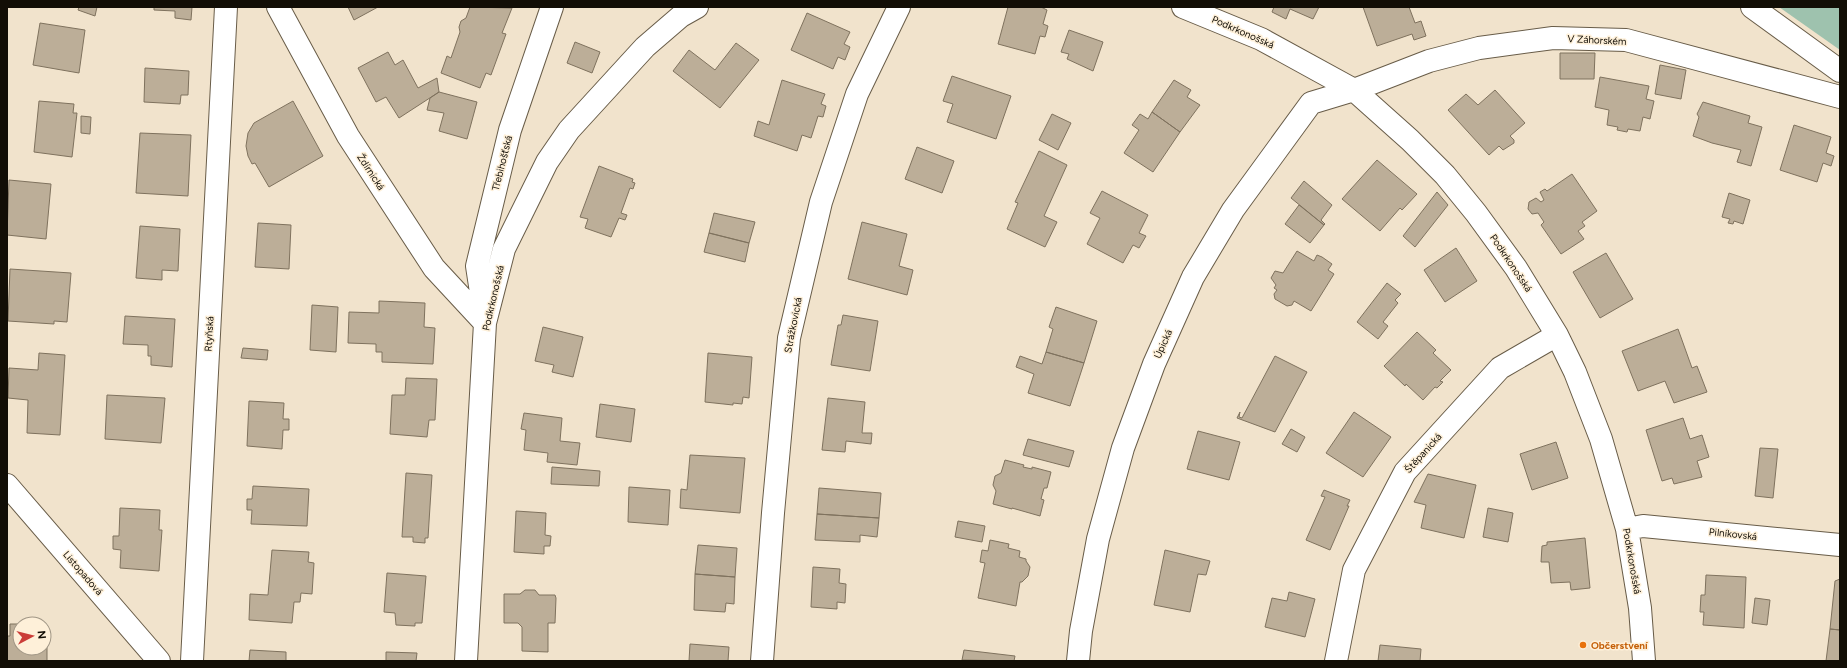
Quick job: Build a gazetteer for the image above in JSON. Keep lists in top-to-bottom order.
{
  "streets": {
    "street": [
      "Podkrkonošská",
      "V Záhorském",
      "Třebihošťská",
      "Ždírnická",
      "Strážkovická",
      "Rtyňská",
      "Úpická",
      "Štěpanická",
      "Pilníkovská",
      "Listopadová"
    ]
  },
  "crossings": [
    ["Podkrkonošská", "V Záhorském"],
    ["Podkrkonošská", "Třebihošťská"],
    ["Podkrkonošská", "Ždírnická"],
    ["Podkrkonošská", "Úpická"],
    ["Podkrkonošská", "Štěpanická"],
    ["Podkrkonošská", "Pilníkovská"],
    ["V Záhorském", "Úpická"],
    ["Třebihošťská", "Ždírnická"]
  ],
  "places": ["Občerstvení"],
  "north": "right"
}
